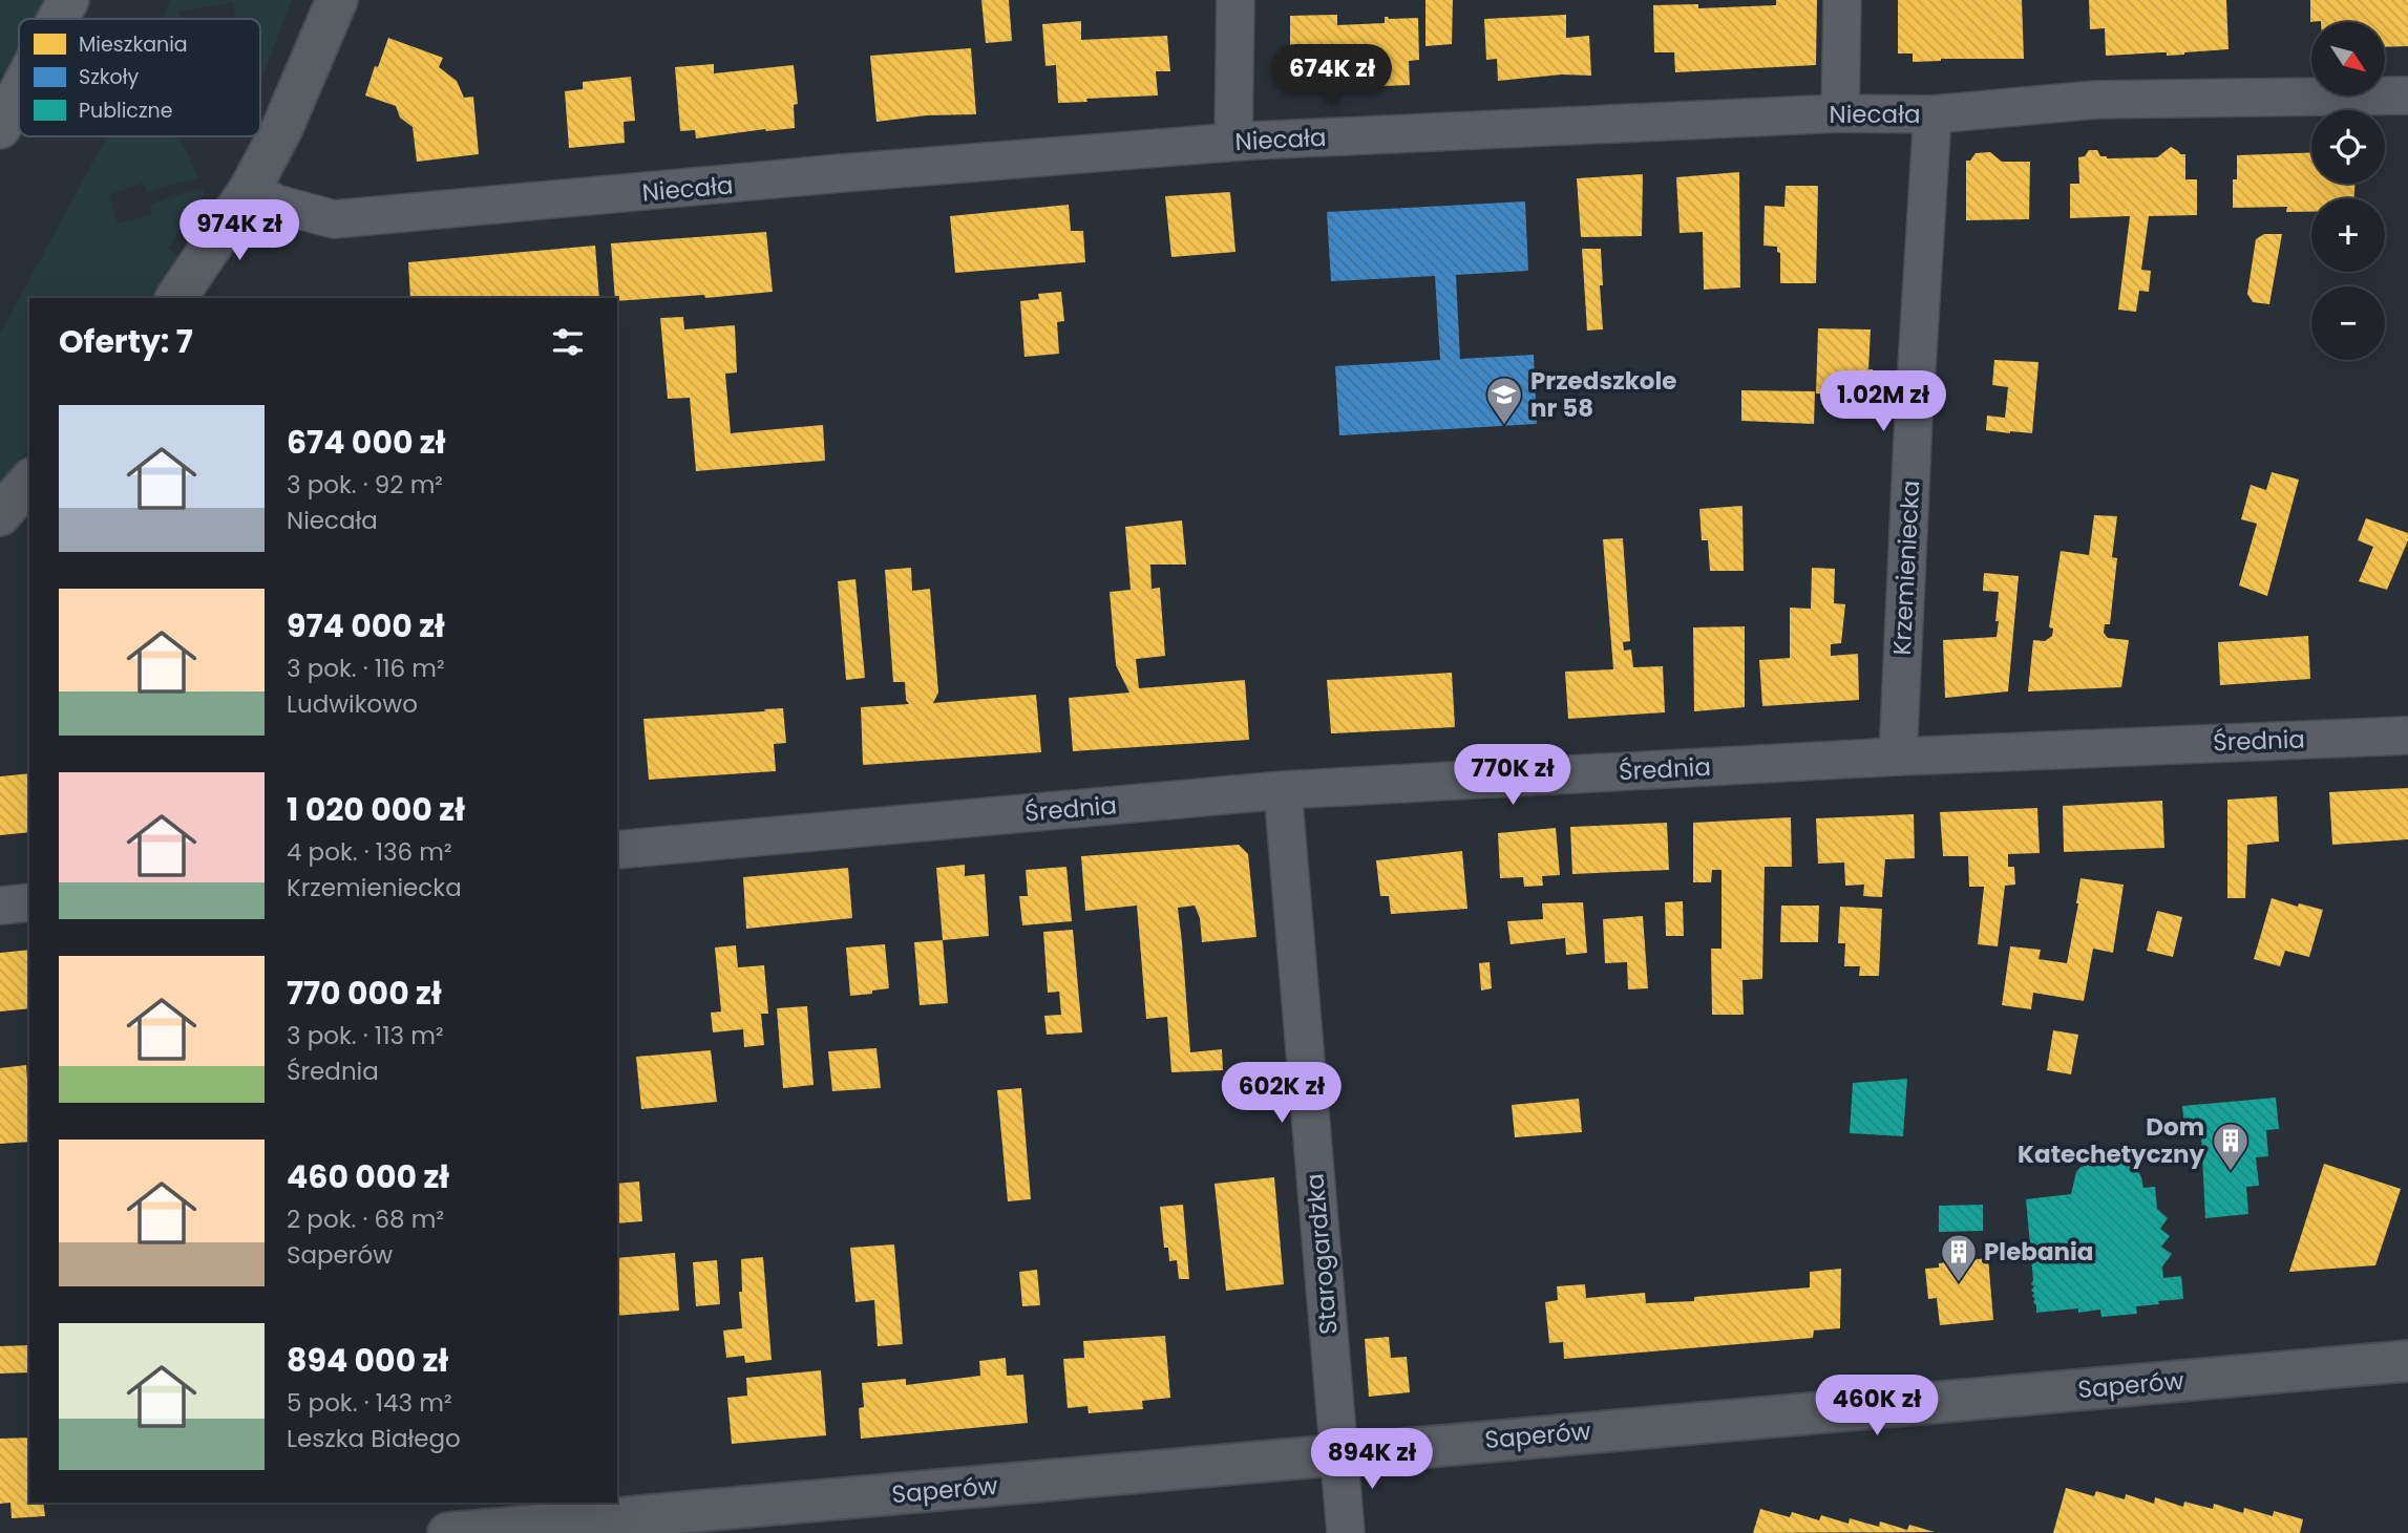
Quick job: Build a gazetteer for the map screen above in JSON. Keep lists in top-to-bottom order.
{
  "streets": {
    "street": [
      "Niecała",
      "Krzemieniecka",
      "Średnia",
      "Starogardzka",
      "Saperów"
    ]
  },
  "crossings": [
    ["Niecała", "Krzemieniecka"],
    ["Krzemieniecka", "Średnia"],
    ["Średnia", "Starogardzka"],
    ["Starogardzka", "Saperów"]
  ],
  "places": {
    "school or university": ["Przedszkole nr 58"],
    "building": ["Dom Katechetyczny", "Plebania"]
  },
  "legend": ["Mieszkania", "Szkoły", "Publiczne"],
  "north": "bottom right",
  "page": {
    "map_buttons": ["+", "−"],
    "price": [
      "674K zł",
      "974K zł",
      "1.02M zł",
      "770K zł",
      "602K zł",
      "460K zł",
      "894K zł"
    ],
    "heading": "Oferty: 7",
    "list": [
      {
        "name": "674 000 zł",
        "note": "3 pok. · 92 m² · Niecała"
      },
      {
        "name": "974 000 zł",
        "note": "3 pok. · 116 m² · Ludwikowo"
      },
      {
        "name": "1 020 000 zł",
        "note": "4 pok. · 136 m² · Krzemieniecka"
      },
      {
        "name": "770 000 zł",
        "note": "3 pok. · 113 m² · Średnia"
      },
      {
        "name": "460 000 zł",
        "note": "2 pok. · 68 m² · Saperów"
      },
      {
        "name": "894 000 zł",
        "note": "5 pok. · 143 m² · Leszka Białego"
      }
    ]
  }
}
